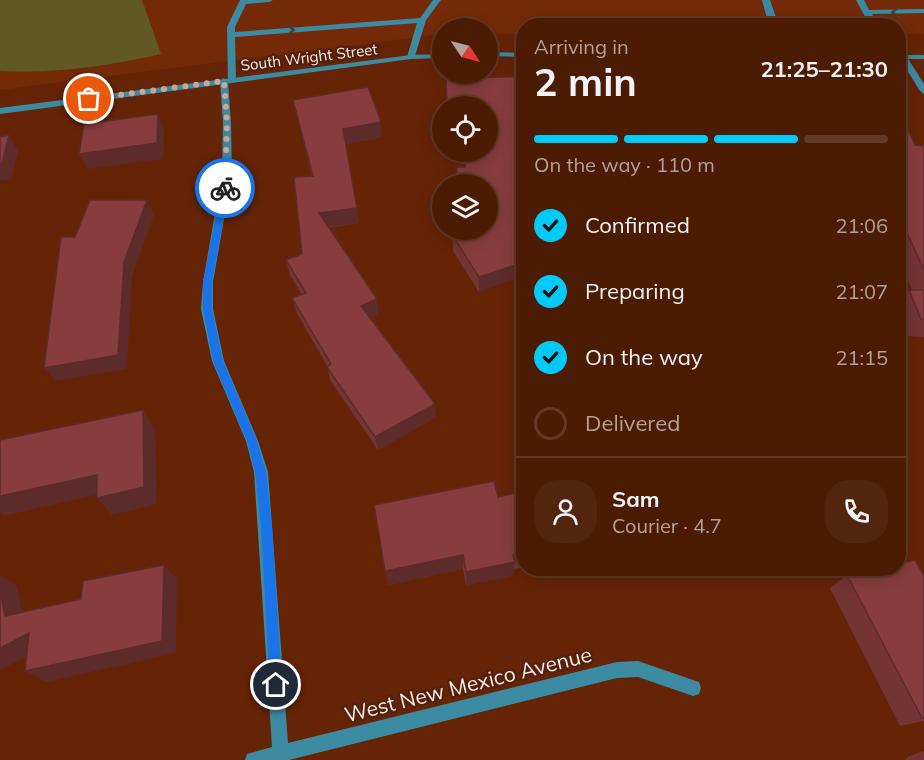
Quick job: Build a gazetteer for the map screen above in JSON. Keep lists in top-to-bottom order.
{
  "streets": {
    "street": ["South Wright Street", "West New Mexico Avenue"]
  },
  "north": "bottom right",
  "page": {
    "heading": ["2 min", "Arriving in", "21:25–21:30"],
    "panel": ["Sam", "Courier · 4.7"],
    "bar": "On the way · 110 m",
    "list": [
      ["Confirmed", "21:06"],
      ["Preparing", "21:07"],
      ["On the way", "21:15"],
      "Delivered"
    ]
  }
}
